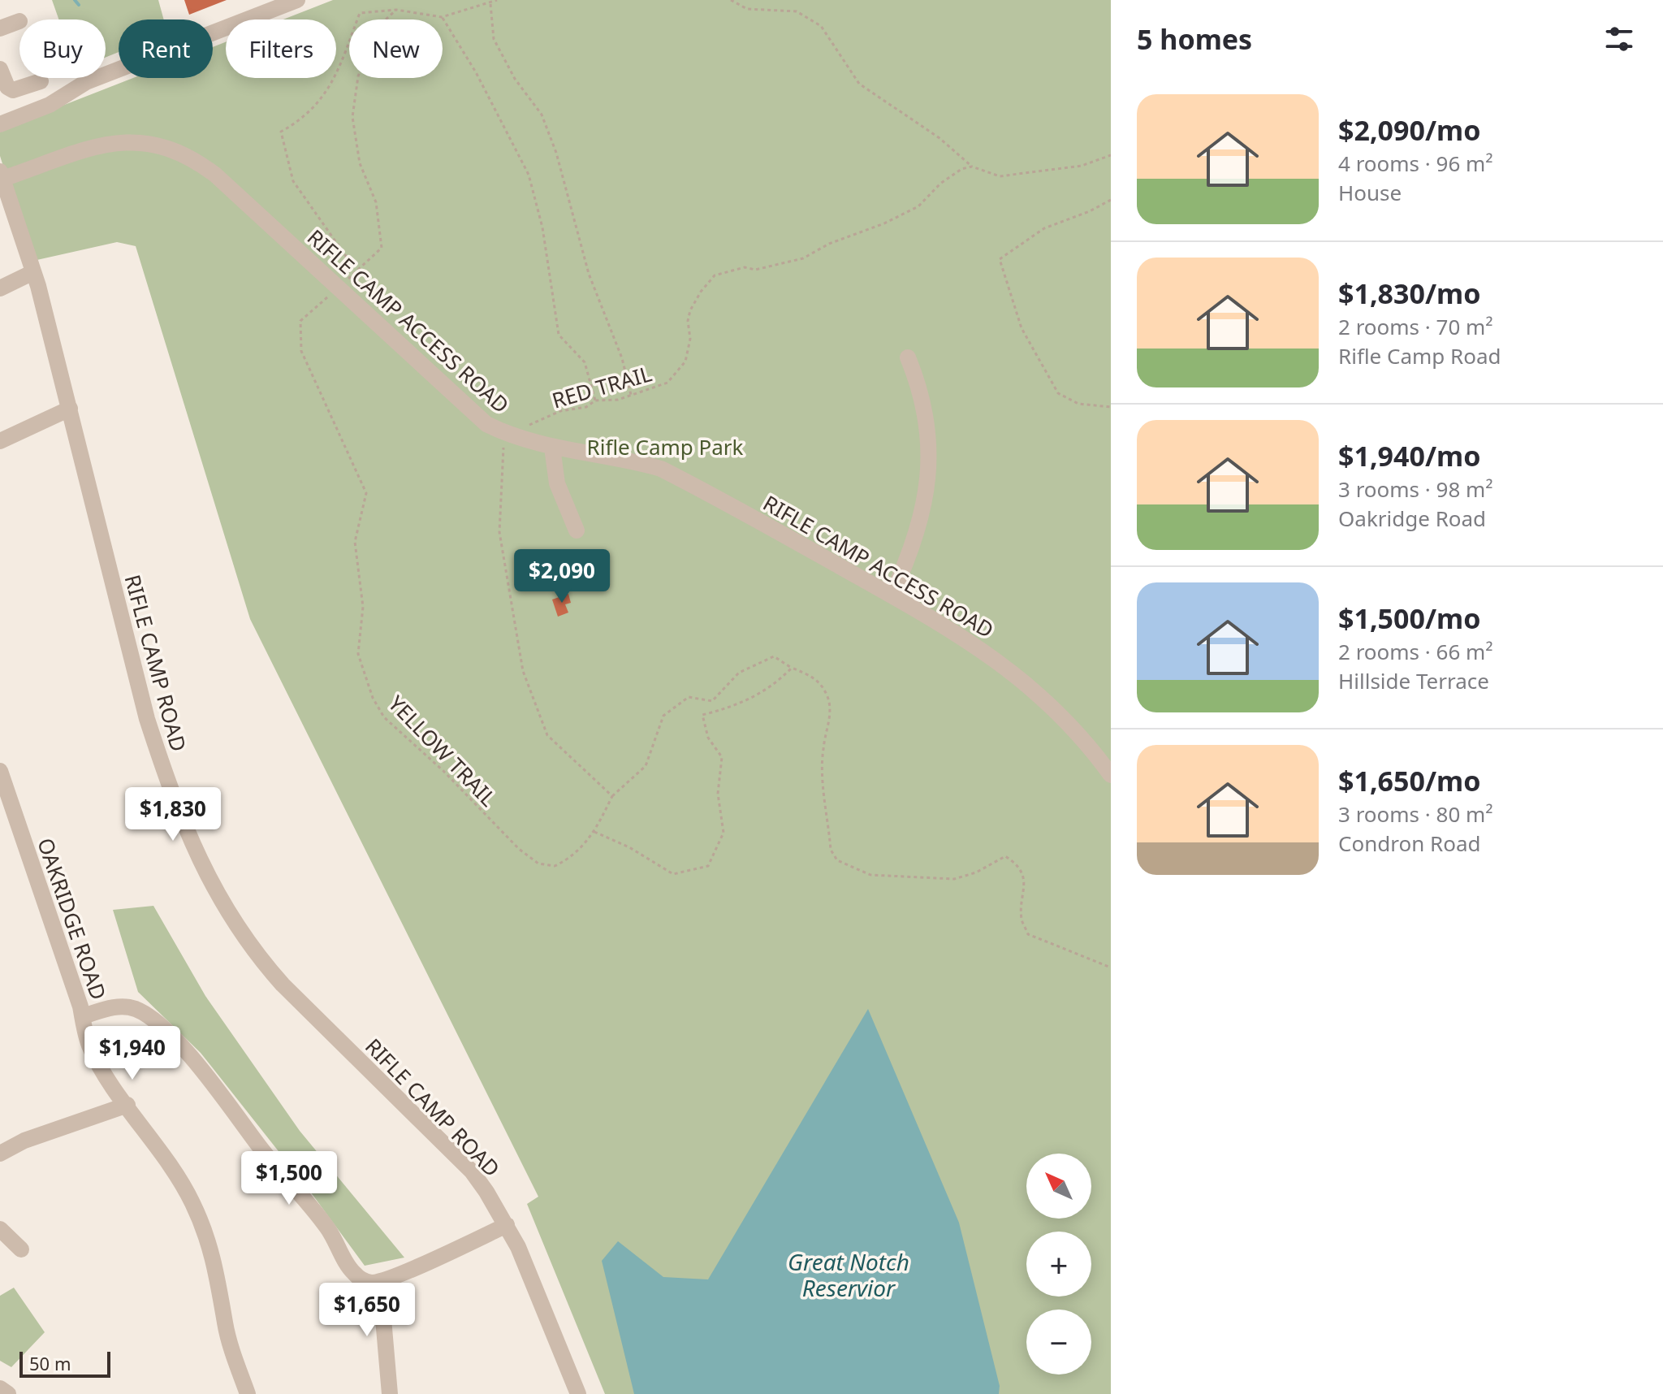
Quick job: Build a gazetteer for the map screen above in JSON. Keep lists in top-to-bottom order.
{
  "streets": {
    "street": ["RIFLE CAMP ACCESS ROAD", "RIFLE CAMP ROAD", "OAKRIDGE ROAD"],
    "path": ["RED TRAIL", "YELLOW TRAIL"]
  },
  "crossings": [
    ["RIFLE CAMP ACCESS ROAD", "RED TRAIL"],
    ["RIFLE CAMP ACCESS ROAD", "RIFLE CAMP ROAD"],
    ["RIFLE CAMP ACCESS ROAD", "YELLOW TRAIL"]
  ],
  "water": ["Great Notch Reservior"],
  "parks": ["Rifle Camp Park"],
  "scale_bar": "50 m",
  "north": "top left",
  "page": {
    "heading": "5 homes",
    "chip": [
      "Buy",
      "Rent",
      "Filters",
      "New"
    ],
    "list": [
      {
        "name": "$2,090/mo",
        "note": "4 rooms · 96 m² · House"
      },
      {
        "name": "$1,830/mo",
        "note": "2 rooms · 70 m² · Rifle Camp Road"
      },
      {
        "name": "$1,940/mo",
        "note": "3 rooms · 98 m² · Oakridge Road"
      },
      {
        "name": "$1,500/mo",
        "note": "2 rooms · 66 m² · Hillside Terrace"
      },
      {
        "name": "$1,650/mo",
        "note": "3 rooms · 80 m² · Condron Road"
      }
    ],
    "price": [
      "$2,090",
      "$1,830",
      "$1,940",
      "$1,500",
      "$1,650"
    ],
    "map_buttons": ["+", "−"],
    "scale": "50 m"
  }
}
